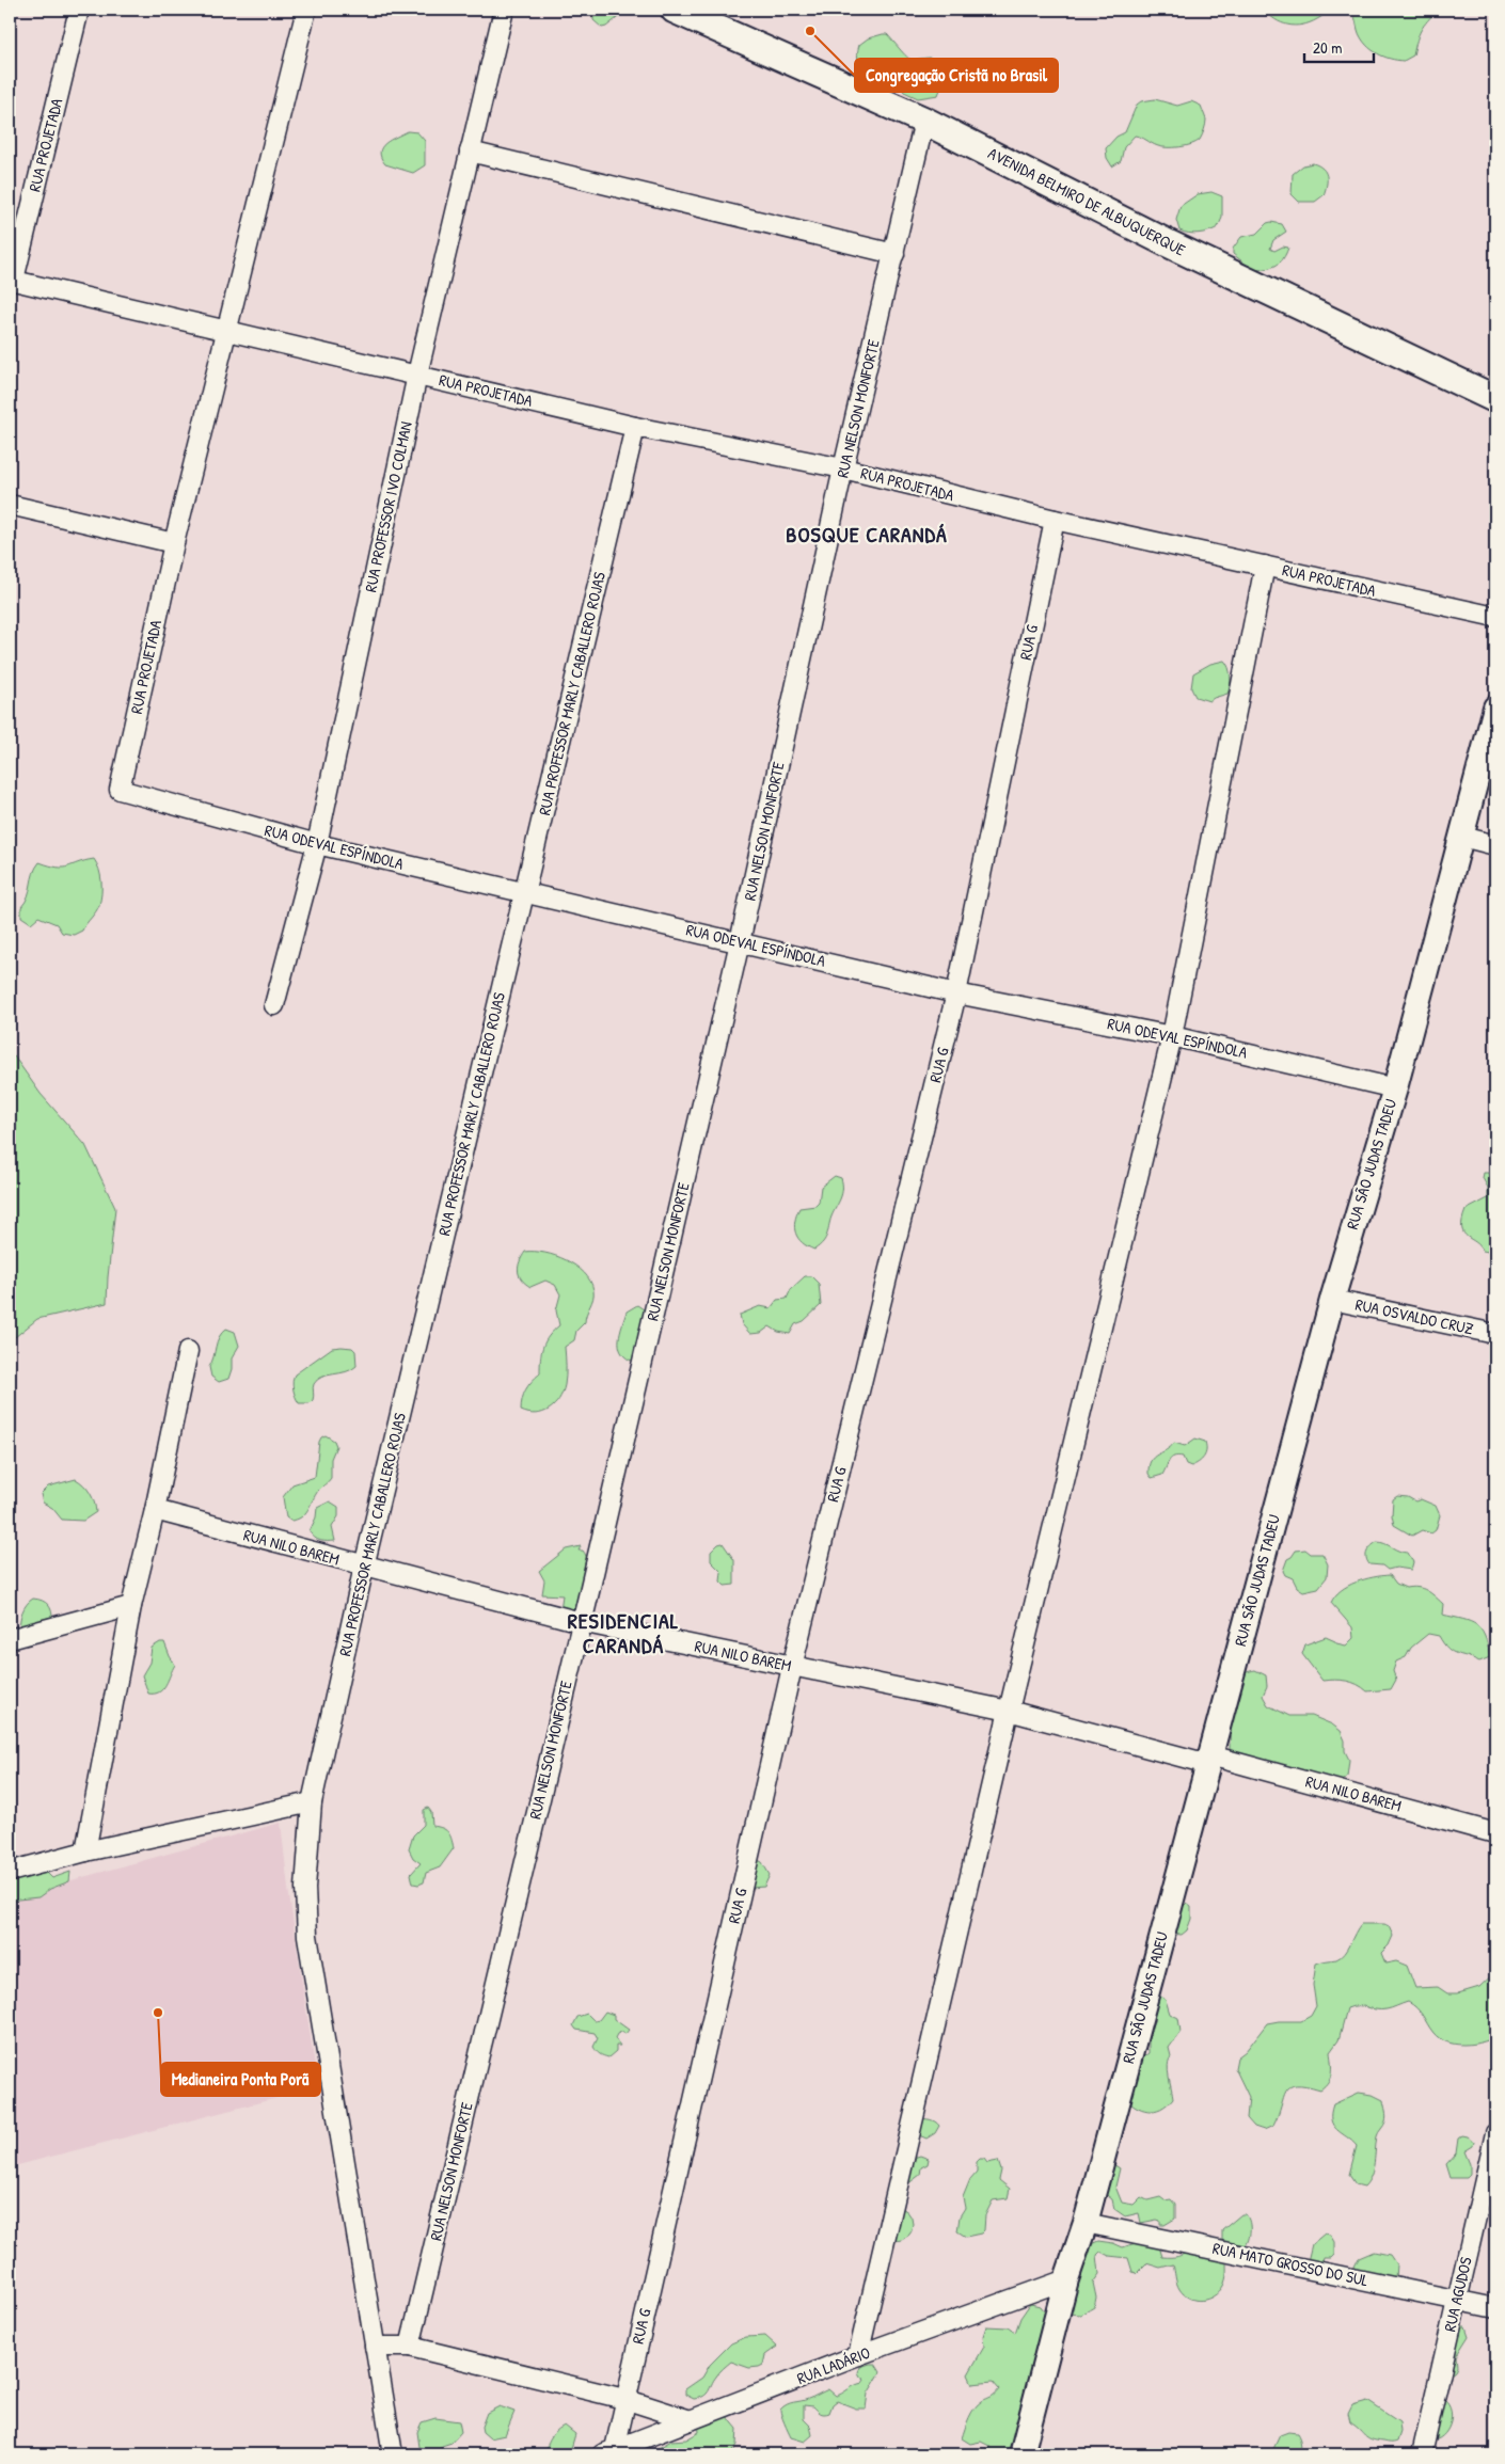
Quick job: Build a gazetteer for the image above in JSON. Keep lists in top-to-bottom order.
{
  "streets": {
    "main road": ["AVENIDA BELMIRO DE ALBUQUERQUE"],
    "street": [
      "RUA PROJETADA",
      "RUA NELSON MONFORTE",
      "RUA PROFESSOR IVO COLMAN",
      "RUA G",
      "RUA PROFESSOR MARLY CABALLERO ROJAS",
      "RUA ODEVAL ESPÍNDOLA",
      "RUA SÃO JUDAS TADEU",
      "RUA OSVALDO CRUZ",
      "RUA NILO BAREM",
      "RUA MATO GROSSO DO SUL",
      "RUA AGUDOS",
      "RUA LADÁRIO"
    ]
  },
  "crossings": [
    ["RUA PROJETADA", "RUA NELSON MONFORTE"],
    ["RUA PROJETADA", "RUA PROFESSOR IVO COLMAN"],
    ["RUA PROJETADA", "RUA G"],
    ["RUA PROJETADA", "RUA PROFESSOR MARLY CABALLERO ROJAS"],
    ["RUA PROJETADA", "RUA ODEVAL ESPÍNDOLA"],
    ["AVENIDA BELMIRO DE ALBUQUERQUE", "RUA NELSON MONFORTE"],
    ["RUA NELSON MONFORTE", "RUA ODEVAL ESPÍNDOLA"],
    ["RUA NELSON MONFORTE", "RUA NILO BAREM"],
    ["RUA PROFESSOR IVO COLMAN", "RUA ODEVAL ESPÍNDOLA"],
    ["RUA G", "RUA ODEVAL ESPÍNDOLA"],
    ["RUA G", "RUA NILO BAREM"],
    ["RUA G", "RUA LADÁRIO"],
    ["RUA PROFESSOR MARLY CABALLERO ROJAS", "RUA ODEVAL ESPÍNDOLA"],
    ["RUA PROFESSOR MARLY CABALLERO ROJAS", "RUA NILO BAREM"],
    ["RUA ODEVAL ESPÍNDOLA", "RUA SÃO JUDAS TADEU"],
    ["RUA SÃO JUDAS TADEU", "RUA OSVALDO CRUZ"],
    ["RUA SÃO JUDAS TADEU", "RUA NILO BAREM"],
    ["RUA SÃO JUDAS TADEU", "RUA MATO GROSSO DO SUL"],
    ["RUA SÃO JUDAS TADEU", "RUA LADÁRIO"],
    ["RUA MATO GROSSO DO SUL", "RUA AGUDOS"]
  ],
  "districts": ["BOSQUE CARANDÁ", "RESIDENCIAL CARANDÁ"],
  "places": ["Congregação Cristã no Brasil", "Medianeira Ponta Porã"],
  "scale_bar": "20 m"
}
